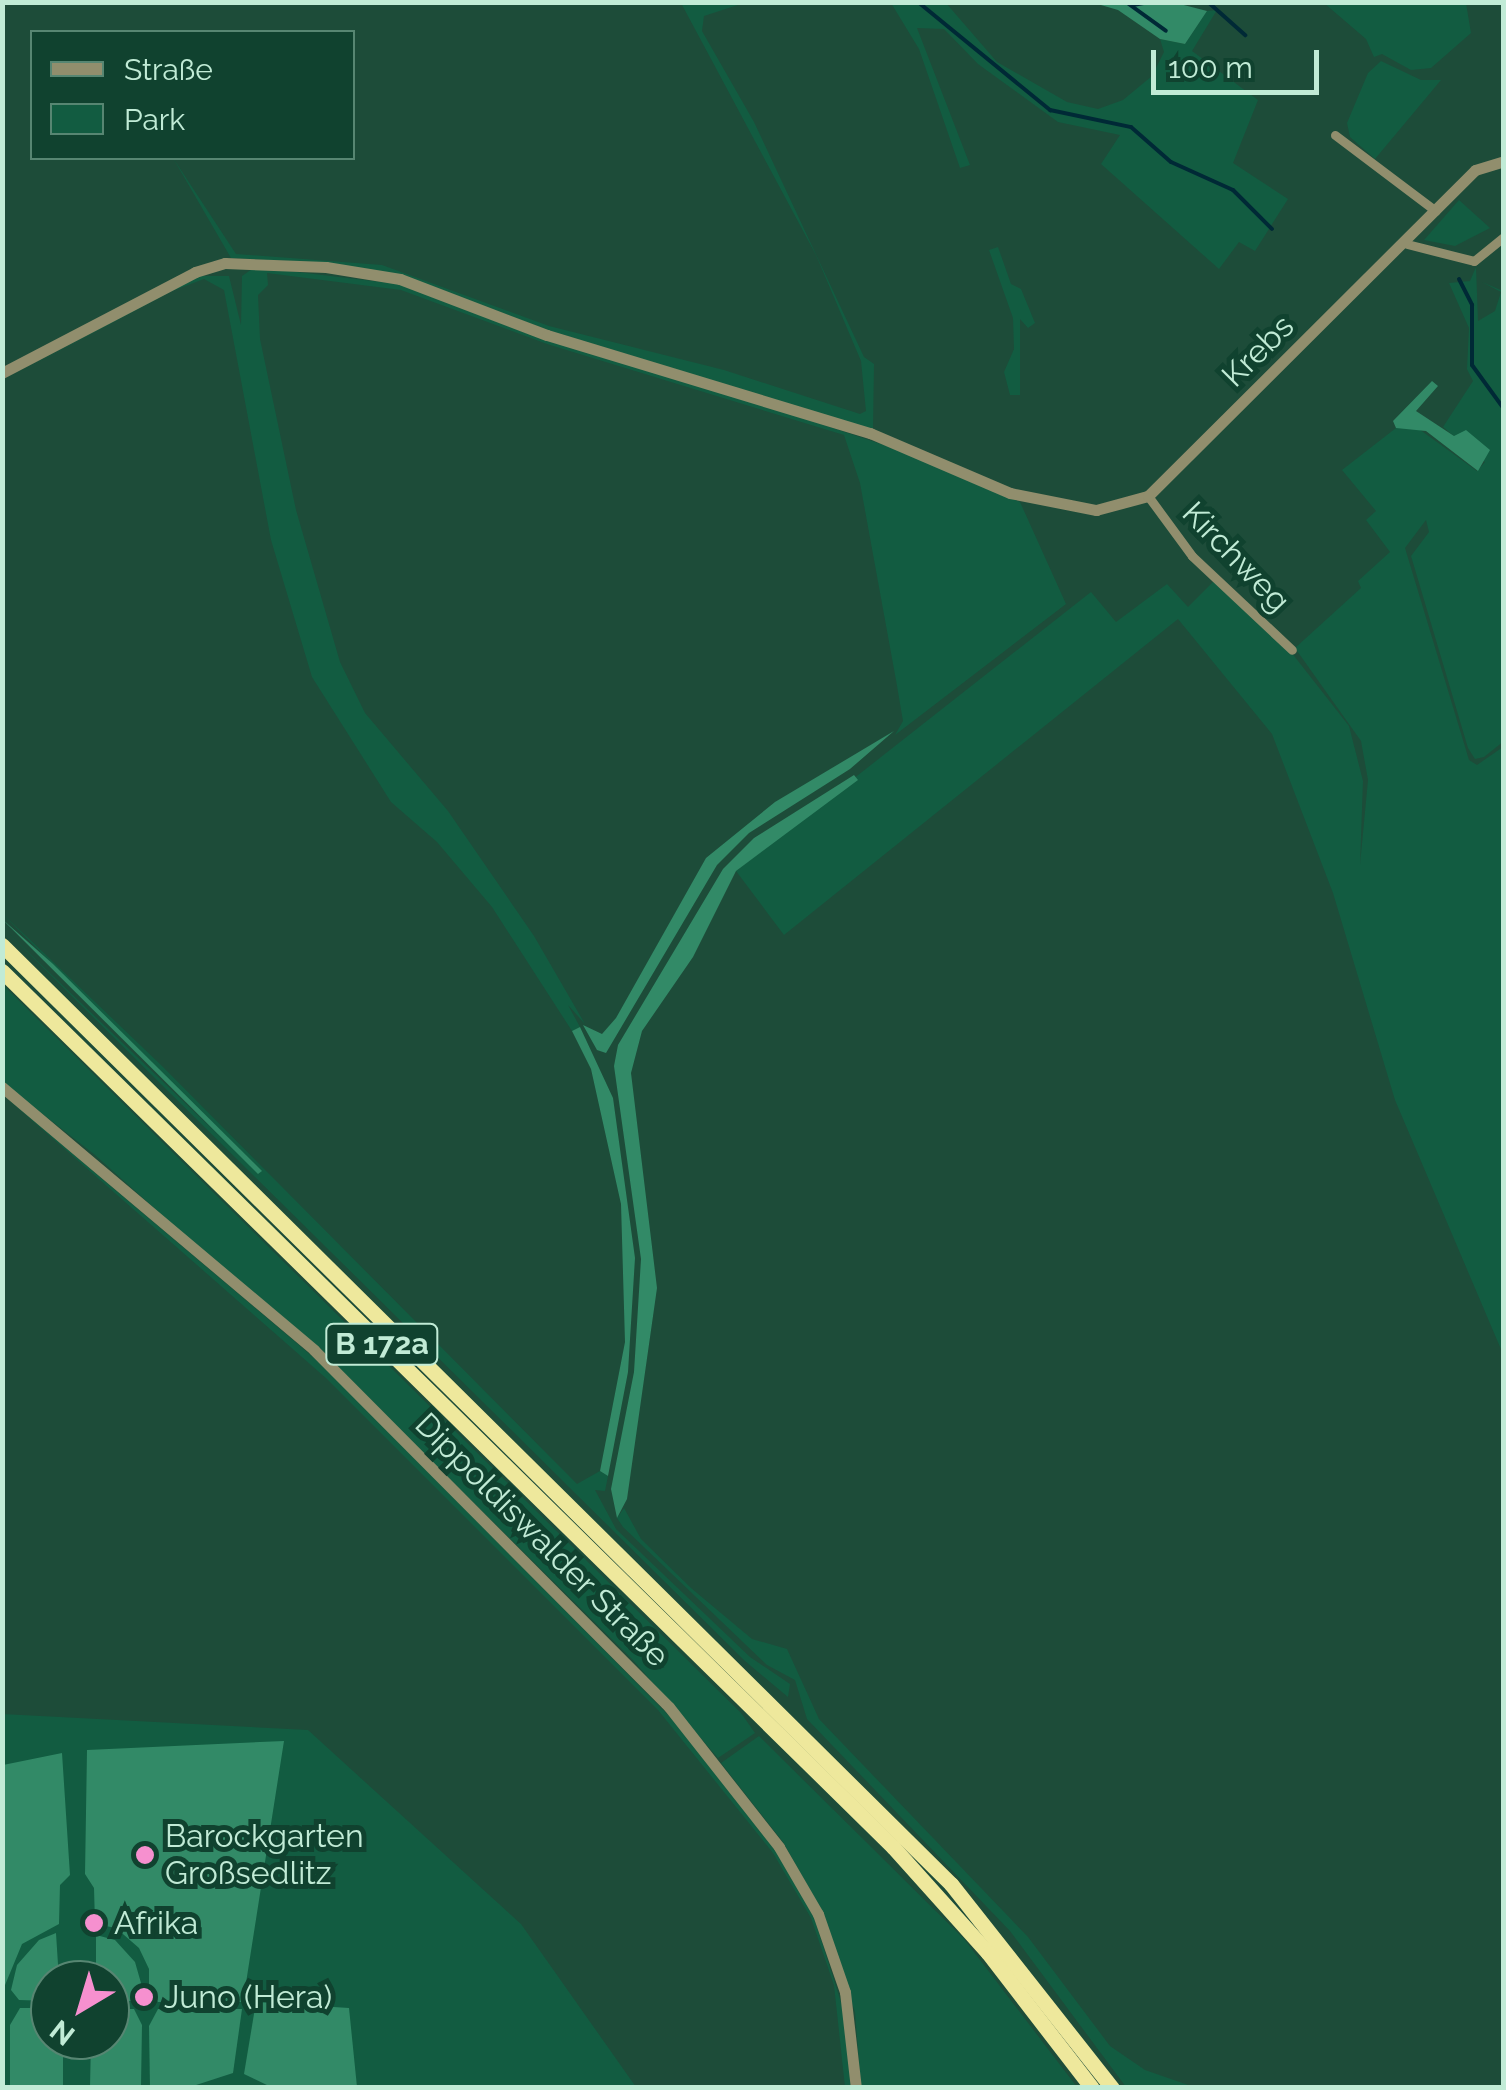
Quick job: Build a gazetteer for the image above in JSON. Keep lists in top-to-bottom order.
{
  "streets": {
    "highway": ["B 172a"],
    "street": ["Krebs", "Kirchweg", "Dippoldiswalder Straße"]
  },
  "crossings": [
    ["Krebs", "Kirchweg"]
  ],
  "places": ["Barockgarten Großsedlitz", "Afrika", "Juno (Hera)"],
  "legend": ["Straße", "Park"],
  "scale_bar": "100 m",
  "north": "bottom left"
}
